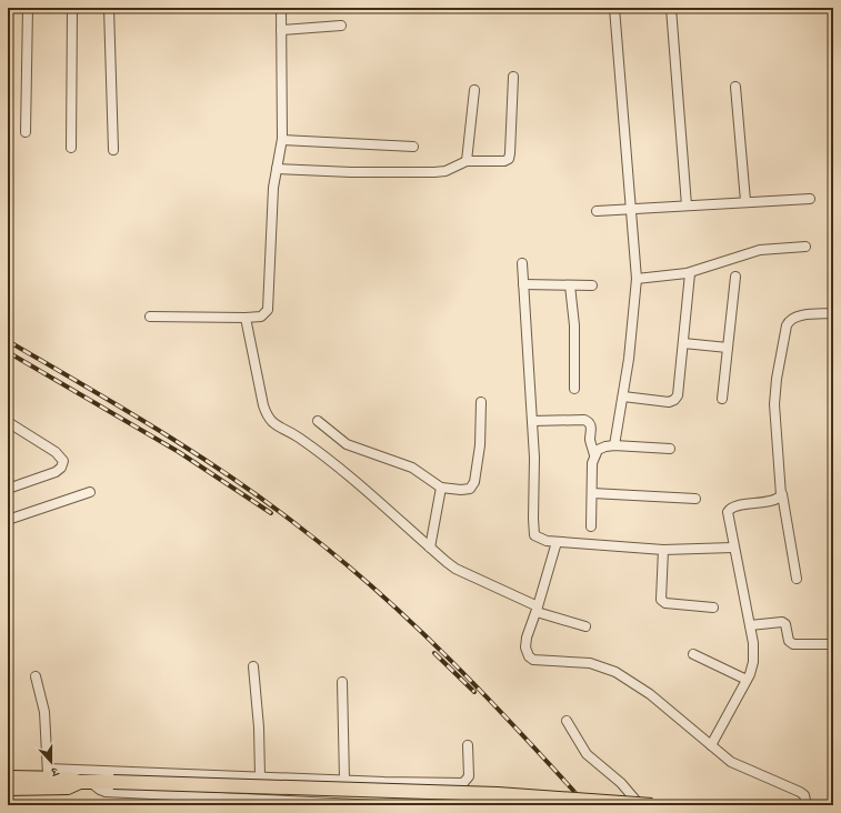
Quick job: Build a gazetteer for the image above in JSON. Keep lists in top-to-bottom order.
{
  "north": "bottom"
}
